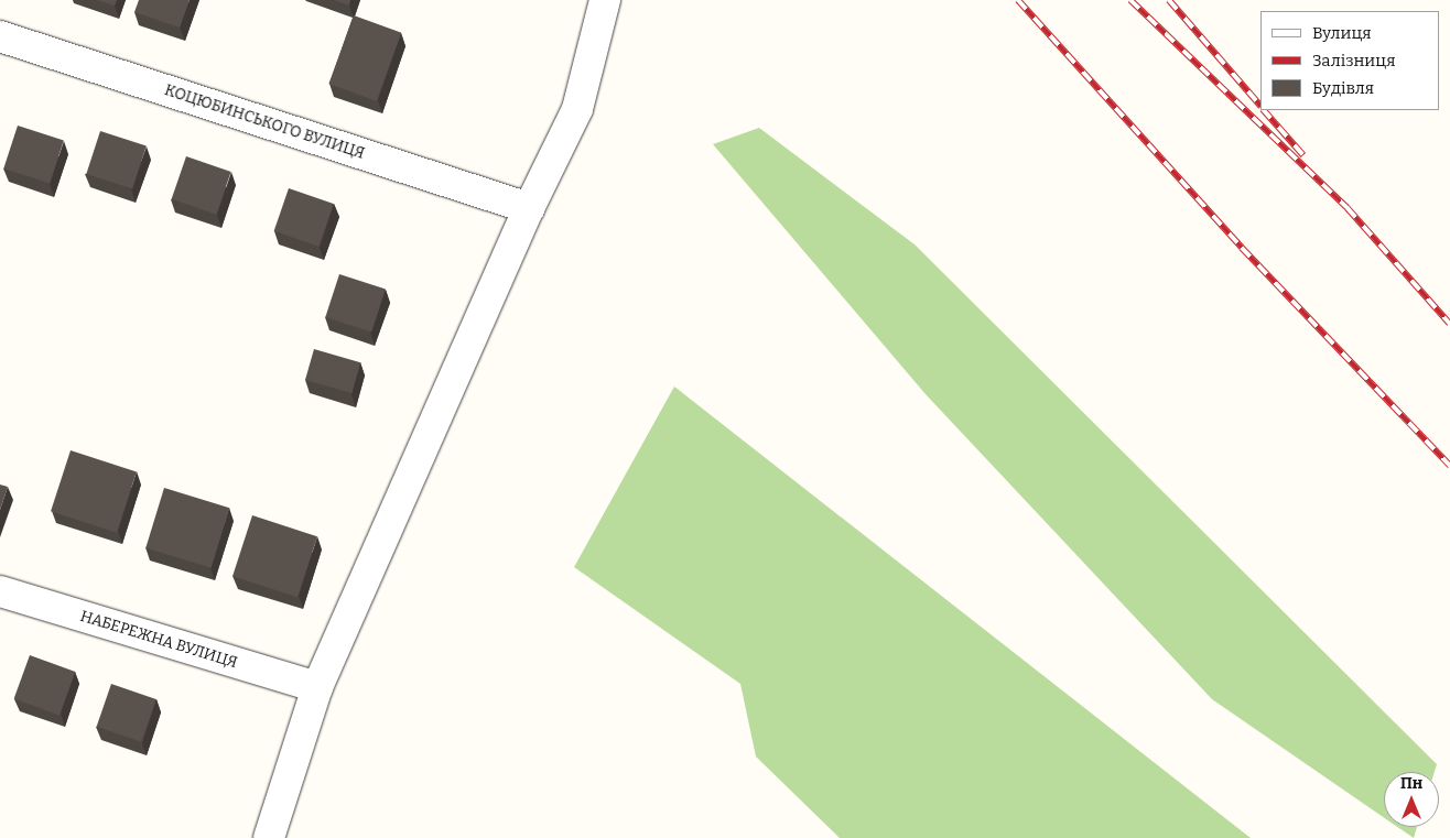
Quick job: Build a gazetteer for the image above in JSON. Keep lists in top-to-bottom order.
{
  "streets": {
    "street": ["КОЦЮБИНСЬКОГО ВУЛИЦЯ", "НАБЕРЕЖНА ВУЛИЦЯ"]
  },
  "legend": ["Вулиця", "Залізниця", "Будівля"],
  "north": "top"
}
